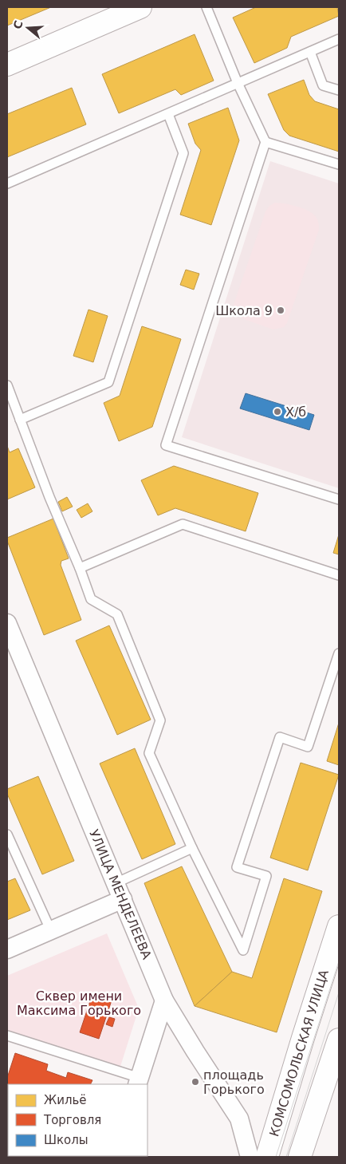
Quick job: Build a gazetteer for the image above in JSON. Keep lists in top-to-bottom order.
{
  "streets": {
    "main road": ["КОМСОМОЛЬСКАЯ УЛИЦА"],
    "street": ["УЛИЦА МЕНДЕЛЕЕВА"]
  },
  "parks": ["Сквер имени Максима Горького"],
  "places": ["Школа 9", "Х/б", "площадь Горького"],
  "legend": ["Жильё", "Торговля", "Школы"],
  "north": "left"
}
